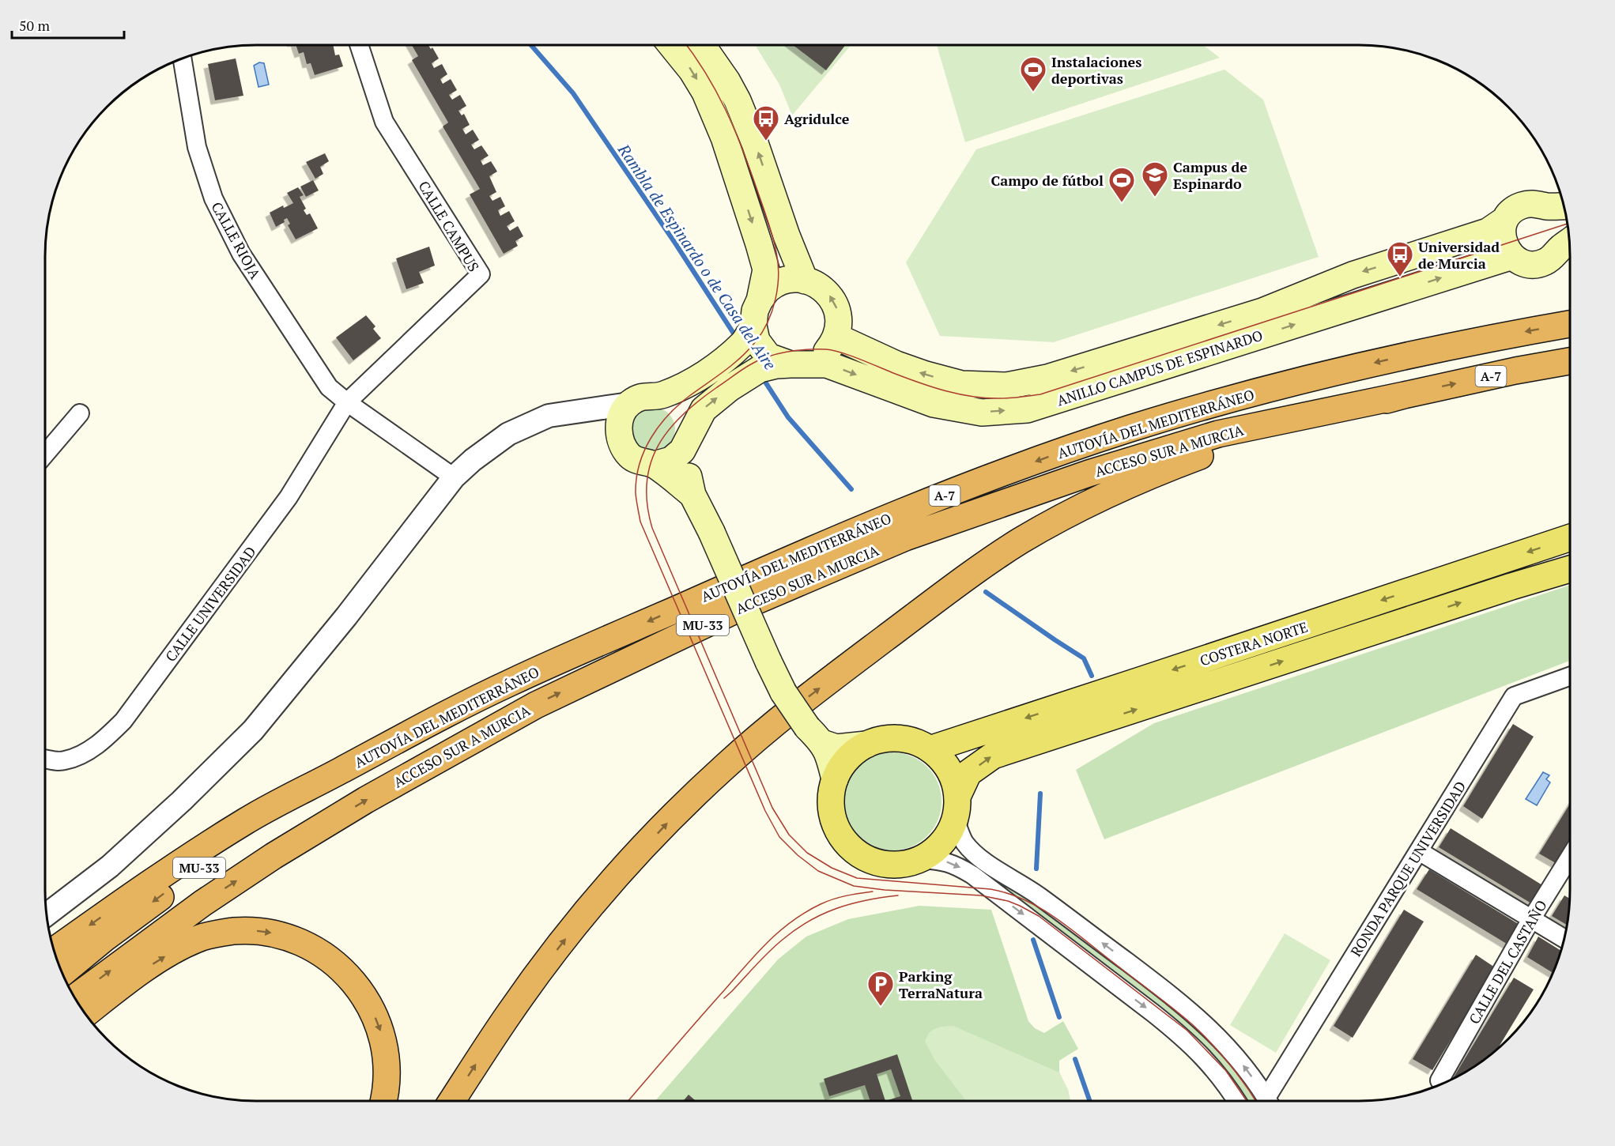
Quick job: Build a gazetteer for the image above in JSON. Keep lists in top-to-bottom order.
{
  "streets": {
    "highway": [
      "A-7",
      "AUTOVÍA DEL MEDITERRÁNEO",
      "ACCESO SUR A MURCIA",
      "MU-33"
    ],
    "main road": ["ANILLO CAMPUS DE ESPINARDO", "COSTERA NORTE"],
    "street": [
      "CALLE CAMPUS",
      "CALLE RIOJA",
      "CALLE UNIVERSIDAD",
      "RONDA PARQUE UNIVERSIDAD",
      "CALLE DEL CASTAÑO"
    ]
  },
  "crossings": [
    ["CALLE CAMPUS", "CALLE RIOJA"],
    ["CALLE CAMPUS", "CALLE UNIVERSIDAD"],
    ["CALLE RIOJA", "CALLE UNIVERSIDAD"],
    ["A-7", "ACCESO SUR A MURCIA"],
    ["AUTOVÍA DEL MEDITERRÁNEO", "MU-33"]
  ],
  "water": ["Rambla de Espinardo o de Casa del Aire"],
  "places": {
    "sports": ["Instalaciones deportivas", "Campo de fútbol"],
    "bus stop": ["Agridulce", "Universidad de Murcia"],
    "school or university": ["Campus de Espinardo"],
    "parking": ["Parking TerraNatura"]
  },
  "scale_bar": "50 m"
}
